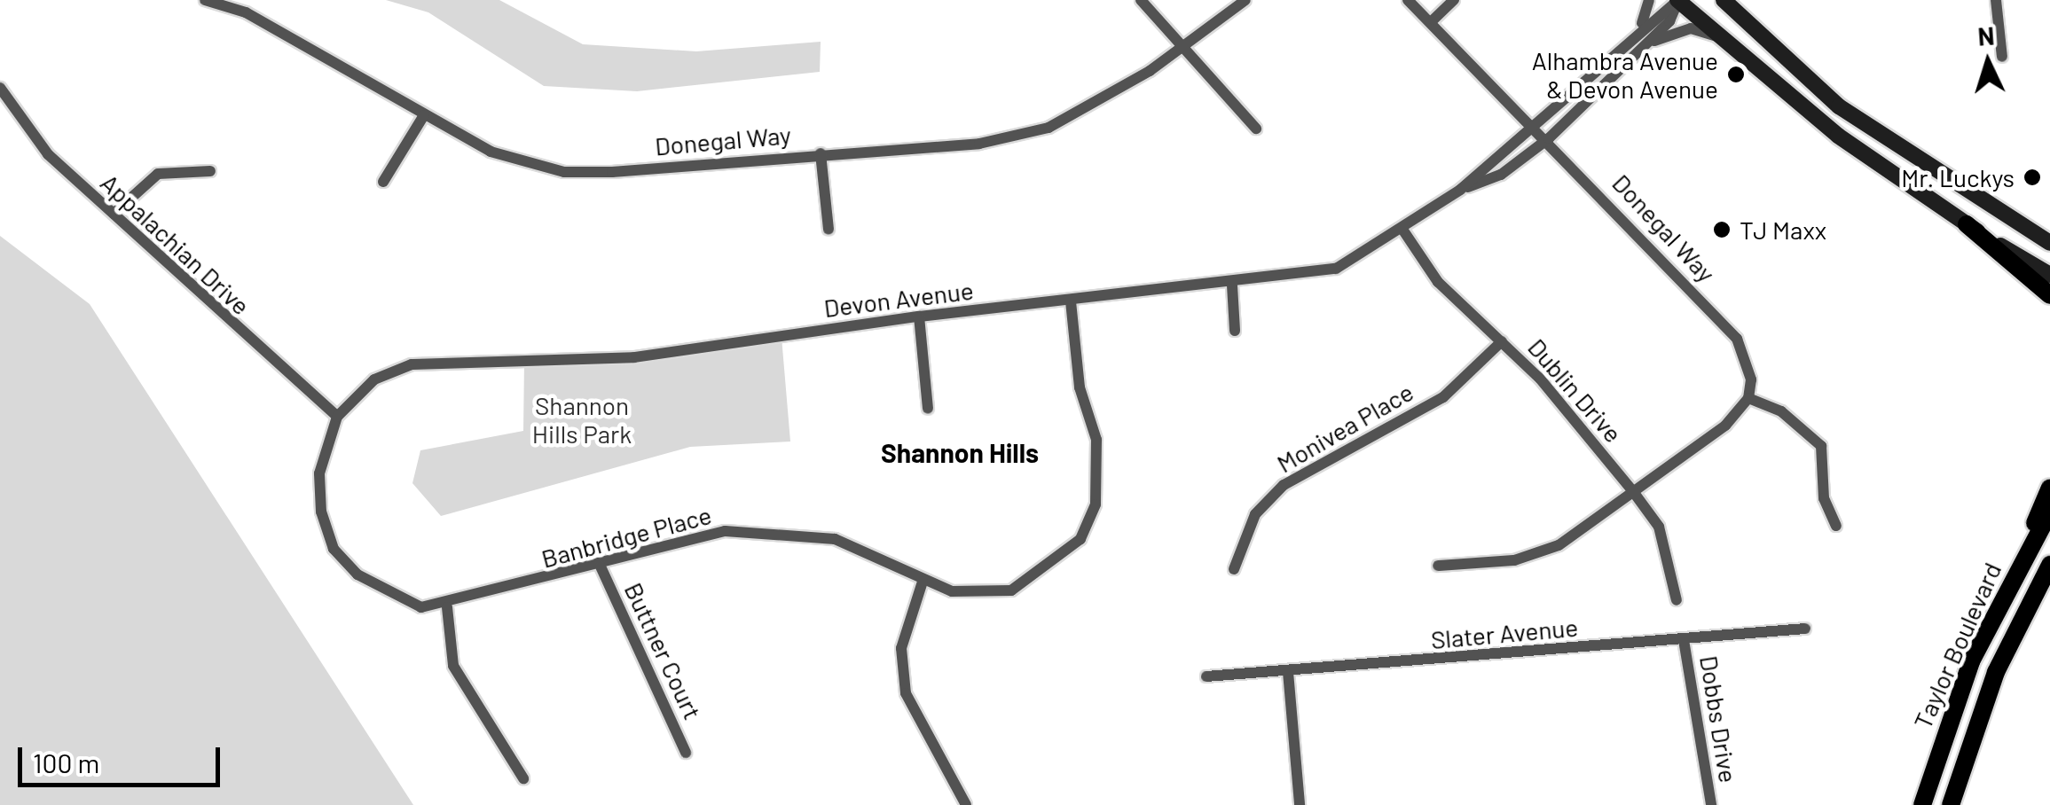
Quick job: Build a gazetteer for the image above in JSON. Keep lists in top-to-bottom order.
{
  "streets": {
    "main road": ["Taylor Boulevard"],
    "street": [
      "Donegal Way",
      "Appalachian Drive",
      "Devon Avenue",
      "Dublin Drive",
      "Monivea Place",
      "Banbridge Place",
      "Slater Avenue",
      "Buttner Court",
      "Dobbs Drive"
    ]
  },
  "crossings": [
    ["Donegal Way", "Devon Avenue"],
    ["Appalachian Drive", "Devon Avenue"],
    ["Appalachian Drive", "Banbridge Place"],
    ["Devon Avenue", "Dublin Drive"],
    ["Devon Avenue", "Banbridge Place"],
    ["Dublin Drive", "Monivea Place"],
    ["Banbridge Place", "Buttner Court"],
    ["Slater Avenue", "Dobbs Drive"]
  ],
  "districts": ["Shannon Hills"],
  "parks": ["Shannon Hills Park"],
  "places": ["Alhambra Avenue & Devon Avenue", "Mr. Luckys", "TJ Maxx"],
  "scale_bar": "100 m",
  "north": "top"
}
